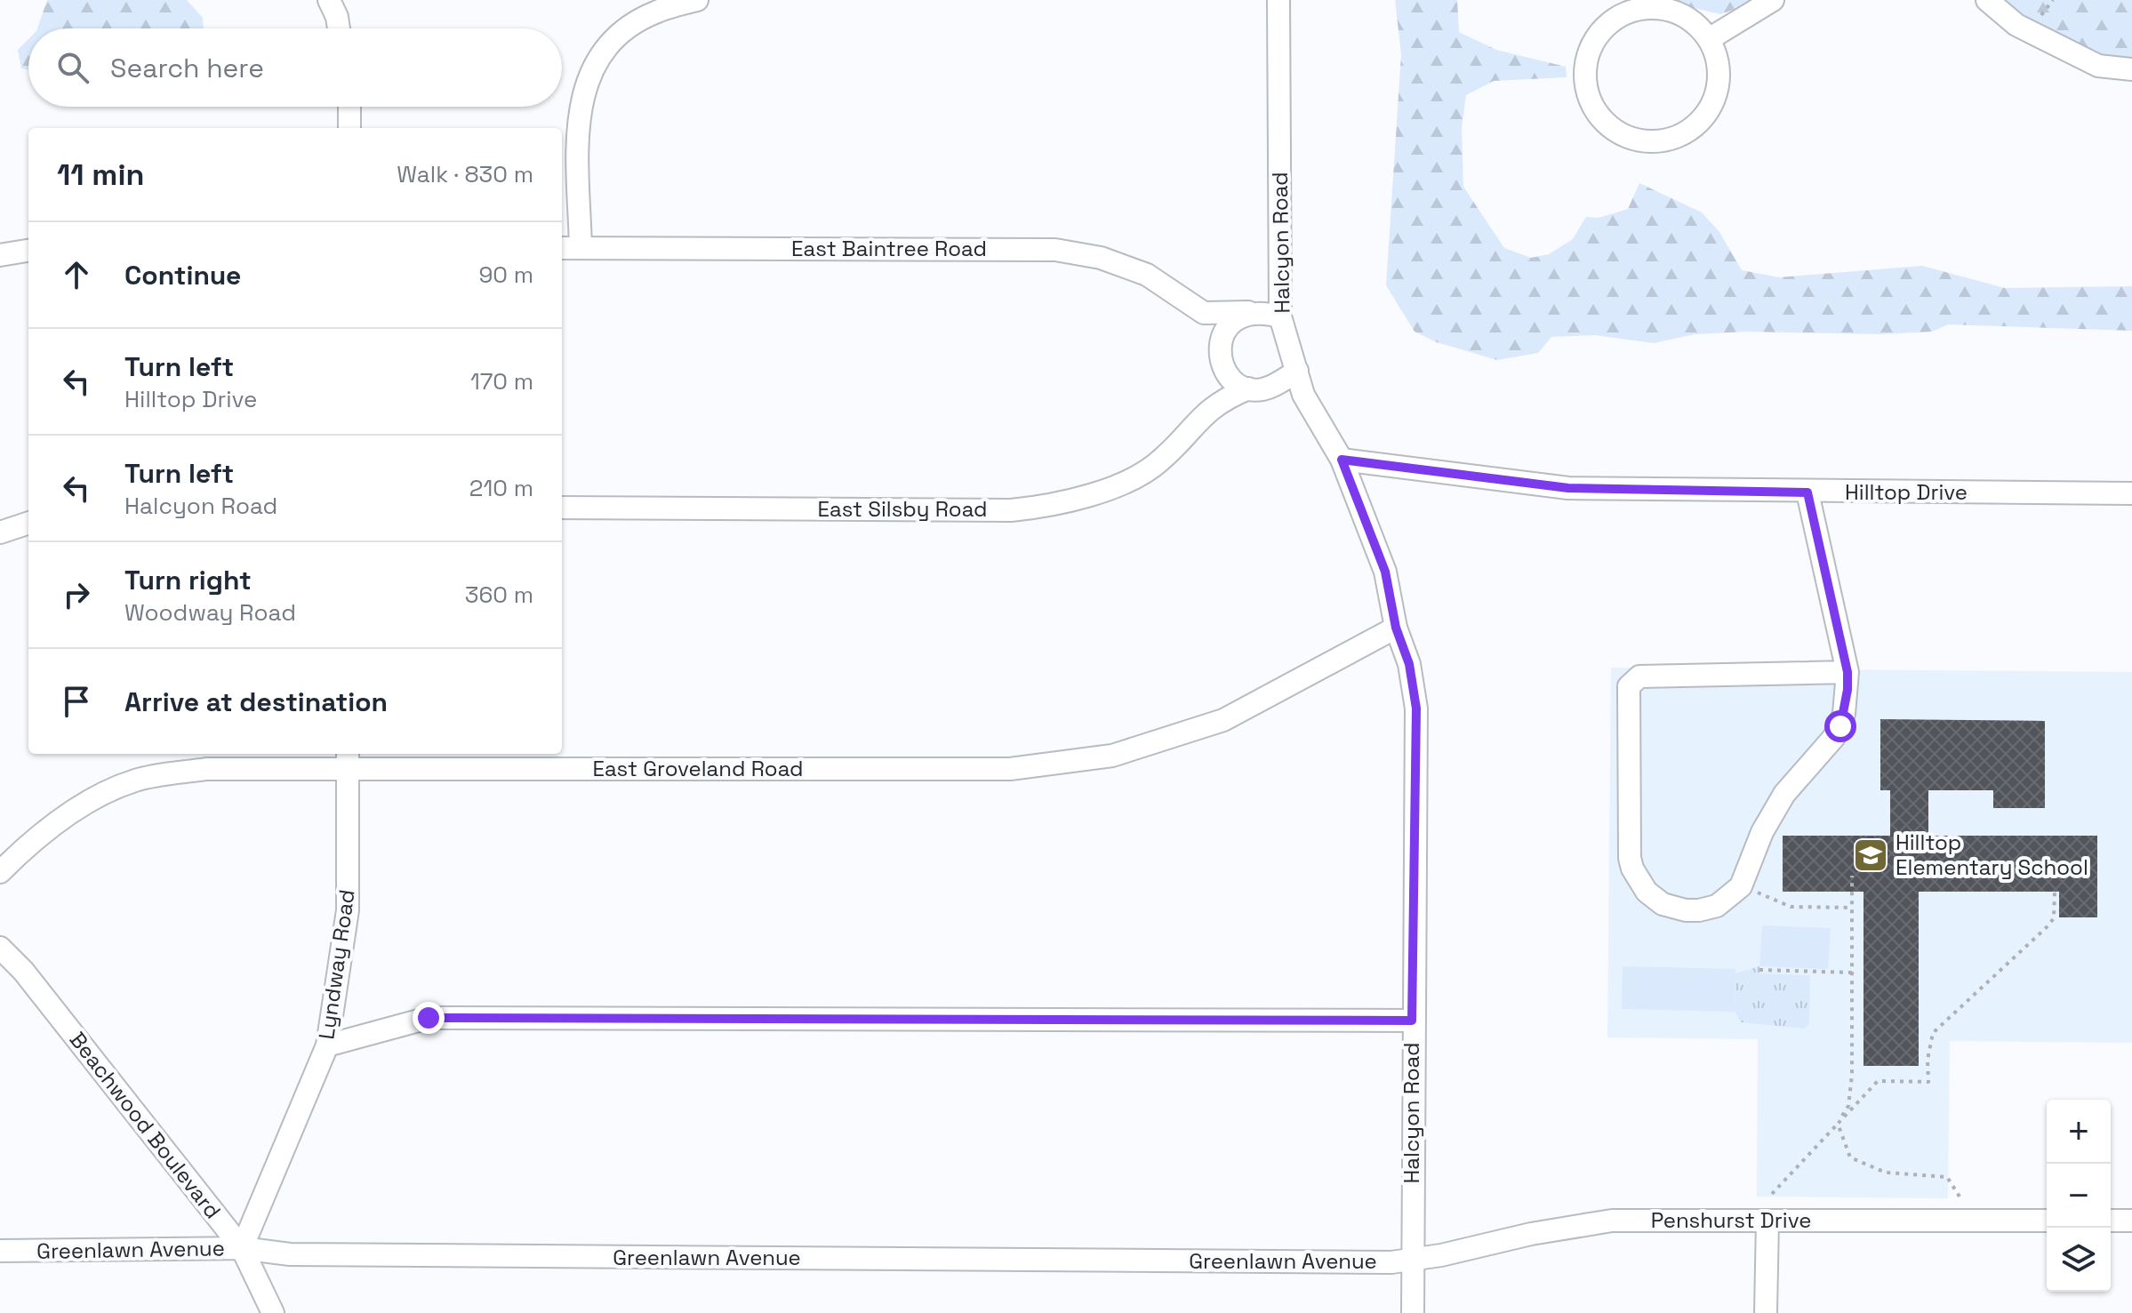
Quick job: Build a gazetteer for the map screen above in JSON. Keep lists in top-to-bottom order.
{
  "streets": {
    "street": [
      "Halcyon Road",
      "East Baintree Road",
      "Hilltop Drive",
      "East Silsby Road",
      "East Groveland Road",
      "Lyndway Road",
      "Beachwood Boulevard",
      "Penshurst Drive",
      "Greenlawn Avenue"
    ]
  },
  "crossings": [
    ["Halcyon Road", "Hilltop Drive"],
    ["Halcyon Road", "East Silsby Road"],
    ["Halcyon Road", "East Groveland Road"],
    ["Halcyon Road", "Penshurst Drive"],
    ["Halcyon Road", "Greenlawn Avenue"],
    ["East Groveland Road", "Lyndway Road"],
    ["Lyndway Road", "Beachwood Boulevard"],
    ["Lyndway Road", "Greenlawn Avenue"],
    ["Beachwood Boulevard", "Greenlawn Avenue"],
    ["Penshurst Drive", "Greenlawn Avenue"]
  ],
  "places": {
    "school or university": ["Hilltop Elementary School"]
  },
  "page": {
    "search": "Search here",
    "heading": ["11 min", "Walk · 830 m"],
    "list": [
      ["Continue", "90 m"],
      ["Turn left", "Hilltop Drive", "170 m"],
      ["Turn left", "Halcyon Road", "210 m"],
      ["Turn right", "Woodway Road", "360 m"],
      "Arrive at destination"
    ],
    "map_buttons": ["+", "−"]
  }
}
